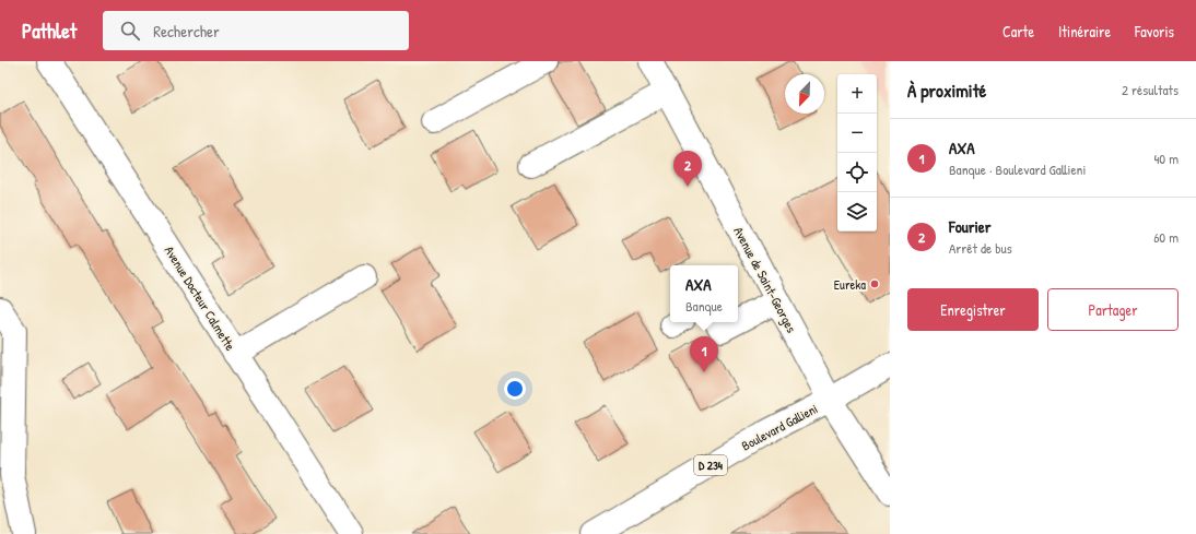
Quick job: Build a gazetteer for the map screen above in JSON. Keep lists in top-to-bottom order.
{
  "streets": {
    "main road": [
      "Avenue de Saint-Georges",
      "Avenue Docteur Calmette",
      "Boulevard Gallieni",
      "D 234"
    ]
  },
  "crossings": [
    ["Avenue de Saint-Georges", "Boulevard Gallieni"],
    ["Avenue de Saint-Georges", "D 234"],
    ["Boulevard Gallieni", "D 234"]
  ],
  "places": ["Eureka"],
  "north": "bottom left",
  "page": {
    "header": "Pathlet",
    "search": "Rechercher",
    "nav": ["Carte", "Itinéraire", "Favoris"],
    "heading": ["À proximité", "2 résultats"],
    "map_buttons": ["+", "−"],
    "list": [
      {
        "mark": "1",
        "name": "AXA",
        "note": "Banque · Boulevard Gallieni",
        "value": "40 m"
      },
      {
        "mark": "2",
        "name": "Fourier",
        "note": "Arrêt de bus",
        "value": "60 m"
      }
    ],
    "pins": ["2", "1"],
    "popup": ["AXA", "Banque"],
    "buttons": ["Enregistrer", "Partager"]
  }
}
